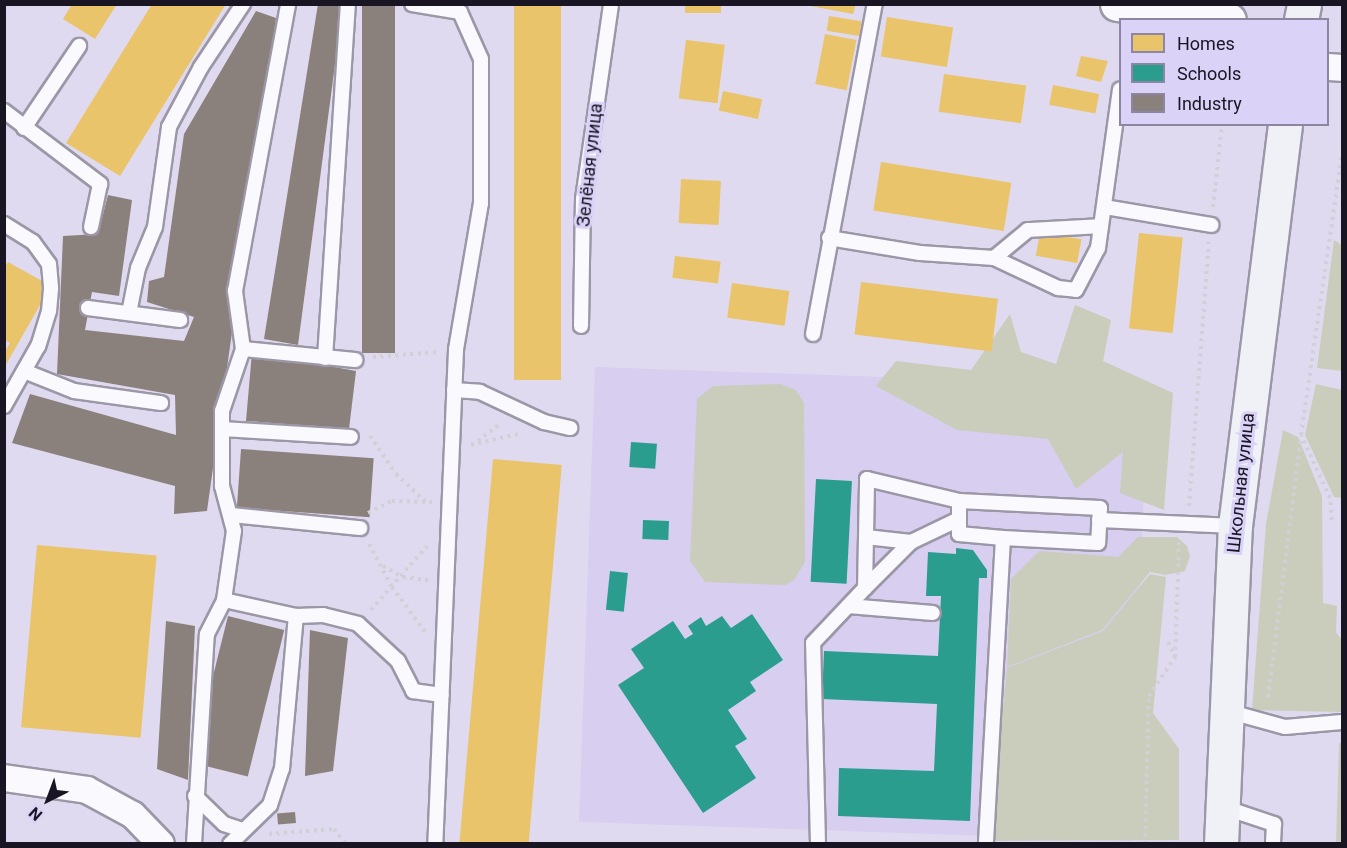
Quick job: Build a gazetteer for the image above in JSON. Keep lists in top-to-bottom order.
{
  "streets": {
    "main road": ["Школьная улица"],
    "lane": ["Зелёная улица"]
  },
  "legend": ["Homes", "Schools", "Industry"],
  "north": "bottom left"
}
